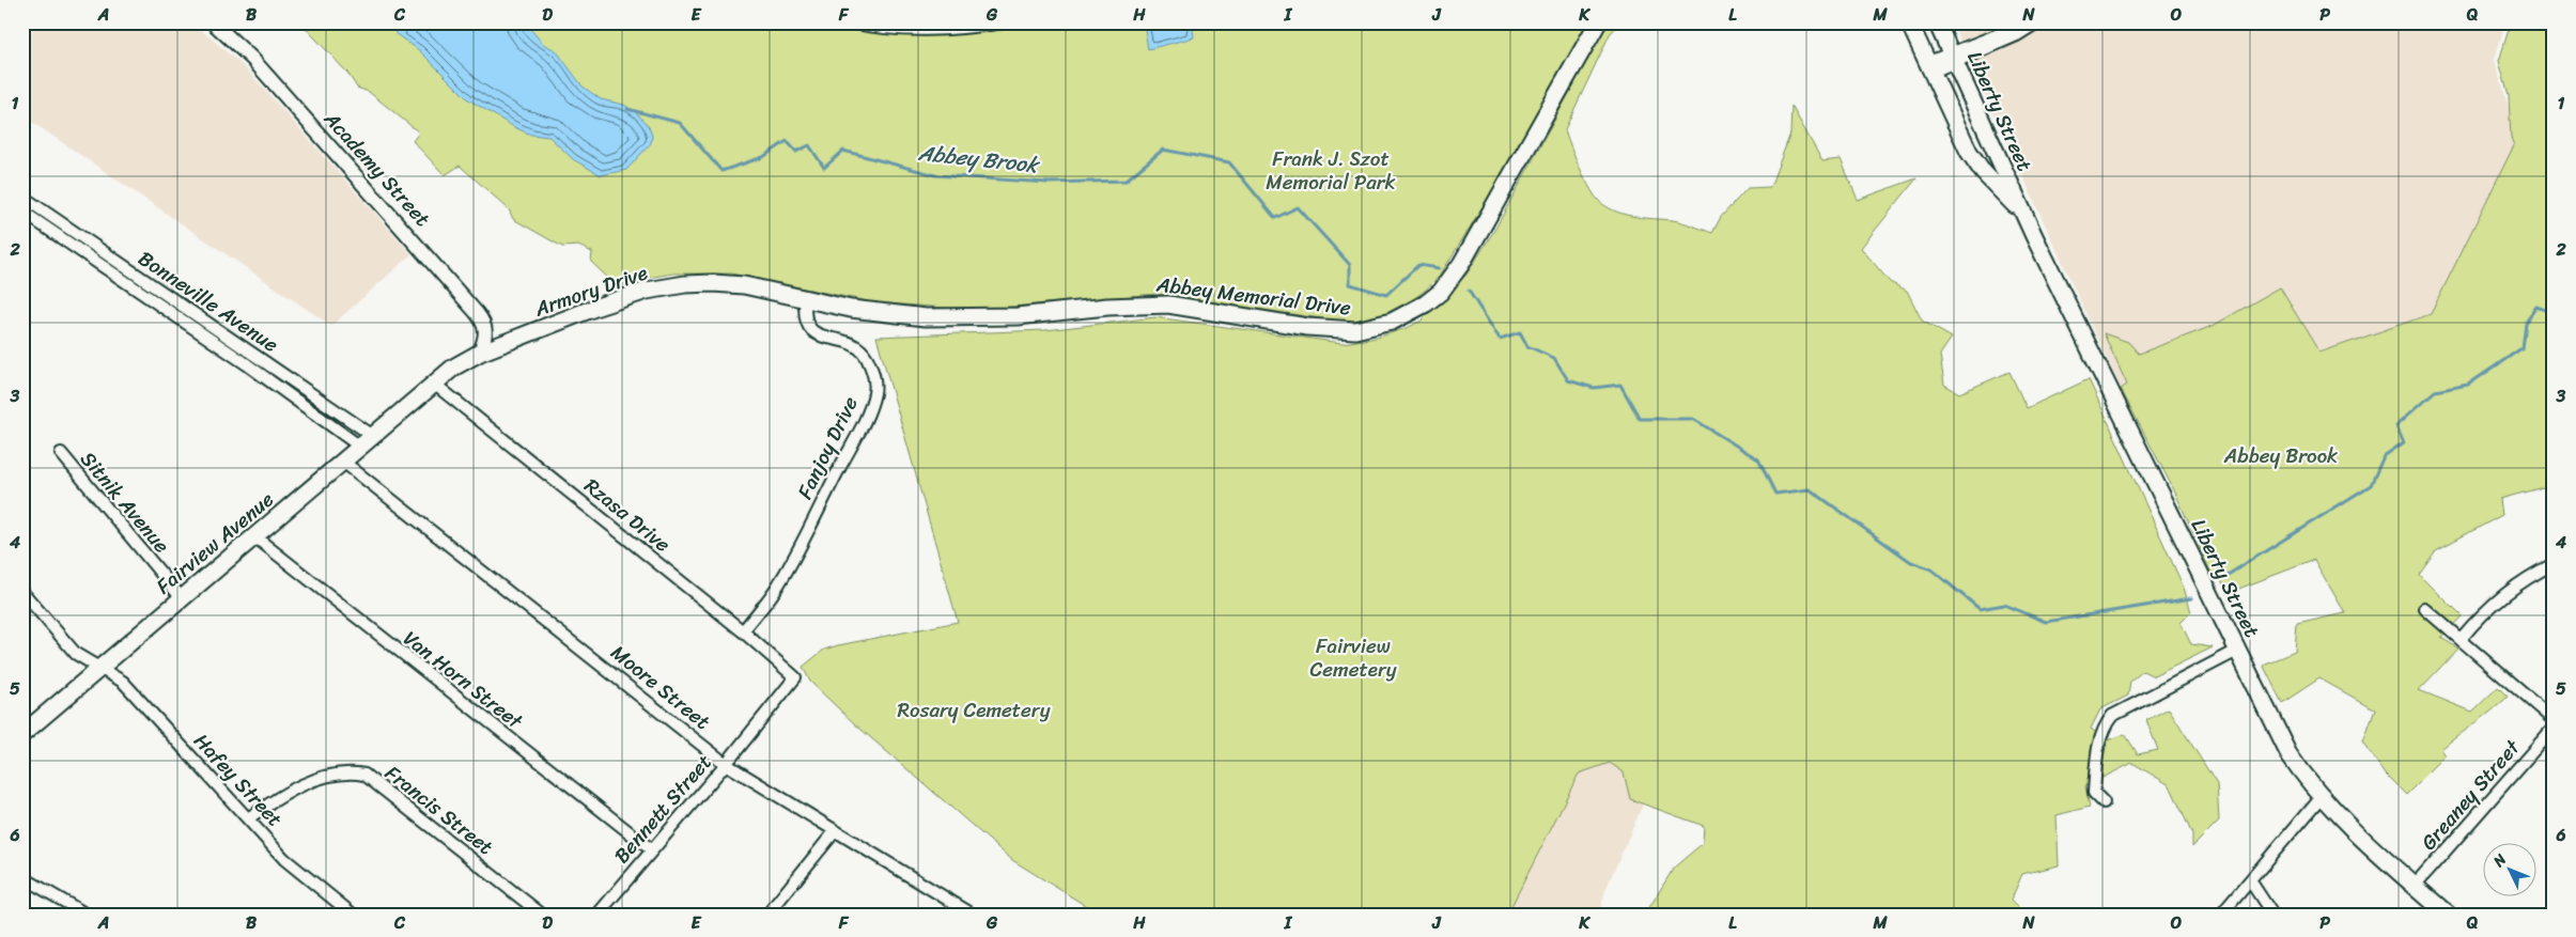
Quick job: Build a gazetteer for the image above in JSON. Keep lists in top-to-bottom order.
{
  "streets": {
    "main road": [
      "Liberty Street",
      "Armory Drive",
      "Abbey Memorial Drive",
      "Fairview Avenue"
    ],
    "street": [
      "Academy Street",
      "Bonneville Avenue",
      "Fanjoy Drive",
      "Sitnik Avenue",
      "Rzasa Drive",
      "Van Horn Street",
      "Moore Street",
      "Hafey Street",
      "Greaney Street",
      "Bennett Street",
      "Francis Street"
    ]
  },
  "crossings": [
    ["Liberty Street", "Greaney Street"],
    ["Academy Street", "Armory Drive"],
    ["Armory Drive", "Abbey Memorial Drive"],
    ["Armory Drive", "Fanjoy Drive"],
    ["Armory Drive", "Rzasa Drive"],
    ["Armory Drive", "Fairview Avenue"],
    ["Abbey Memorial Drive", "Fanjoy Drive"],
    ["Bonneville Avenue", "Fairview Avenue"],
    ["Fanjoy Drive", "Rzasa Drive"],
    ["Sitnik Avenue", "Fairview Avenue"],
    ["Rzasa Drive", "Fairview Avenue"],
    ["Rzasa Drive", "Bennett Street"],
    ["Fairview Avenue", "Van Horn Street"],
    ["Fairview Avenue", "Moore Street"],
    ["Fairview Avenue", "Hafey Street"],
    ["Van Horn Street", "Bennett Street"],
    ["Moore Street", "Bennett Street"],
    ["Hafey Street", "Francis Street"]
  ],
  "water": ["Abbey Brook"],
  "parks": [
    "Frank J. Szot Memorial Park",
    "Abbey Brook",
    "Fairview Cemetery",
    "Rosary Cemetery"
  ],
  "north": "top left",
  "grid": {
    "columns": [
      "A",
      "B",
      "C",
      "D",
      "E",
      "F",
      "G",
      "H",
      "I",
      "J",
      "K",
      "L",
      "M",
      "N",
      "O",
      "P",
      "Q"
    ],
    "rows": [
      "1",
      "2",
      "3",
      "4",
      "5",
      "6"
    ]
  }
}
